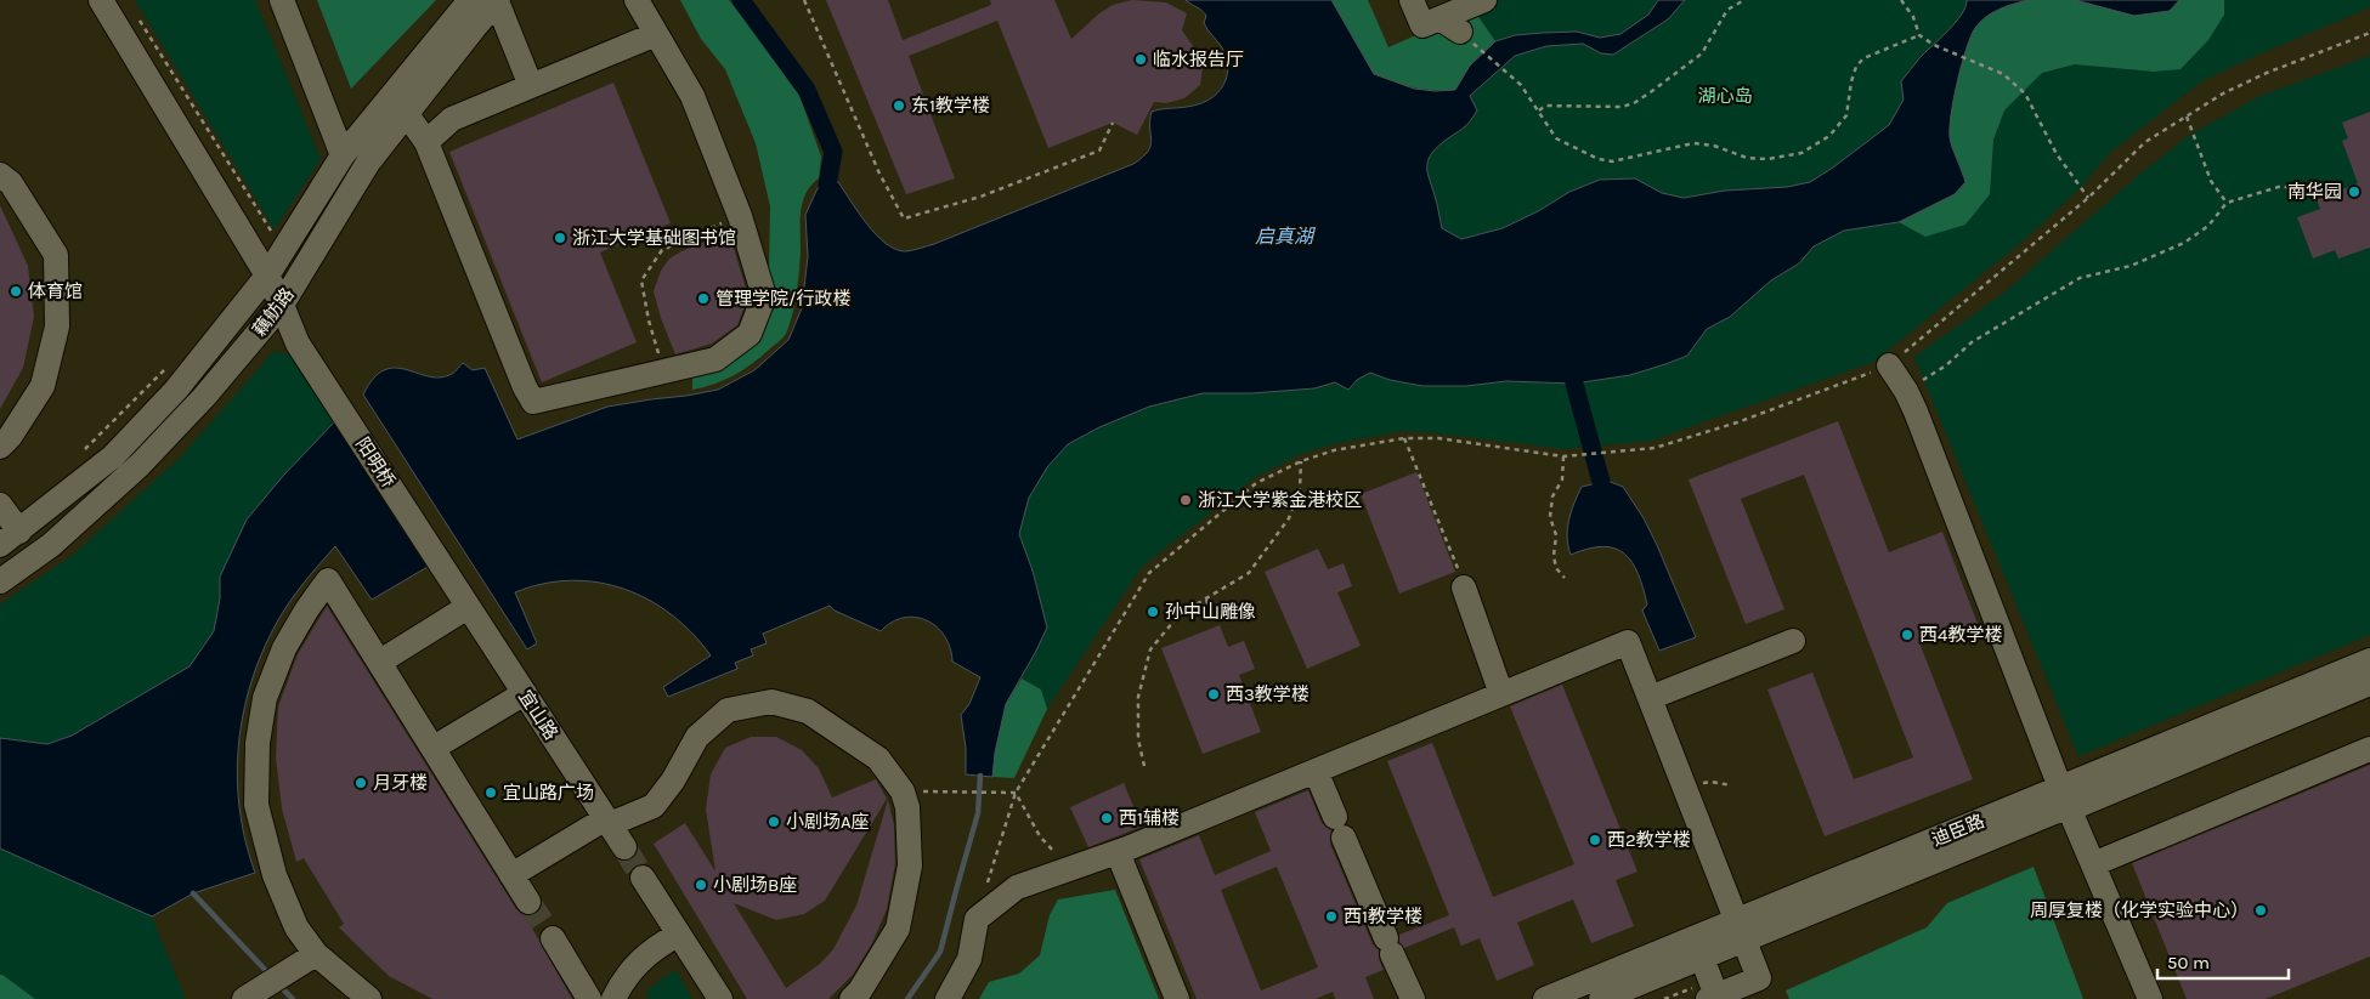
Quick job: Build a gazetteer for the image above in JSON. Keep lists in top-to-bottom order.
{
  "streets": {
    "street": [
      "藕舫路",
      "阳明桥",
      "宜山路",
      "迪臣路"
    ]
  },
  "crossings": [
    ["藕舫路", "阳明桥"],
    ["阳明桥", "宜山路"]
  ],
  "water": ["启真湖"],
  "parks": ["湖心岛"],
  "places": [
    "临水报告厅",
    "东1教学楼",
    "南华园",
    "浙江大学基础图书馆",
    "体育馆",
    "管理学院/行政楼",
    "浙江大学紫金港校区",
    "孙中山雕像",
    "西4教学楼",
    "西3教学楼",
    "月牙楼",
    "宜山路广场",
    "西1辅楼",
    "小剧场A座",
    "西2教学楼",
    "小剧场B座",
    "周厚复楼（化学实验中心）",
    "西1教学楼"
  ],
  "scale_bar": "50 m"
}
